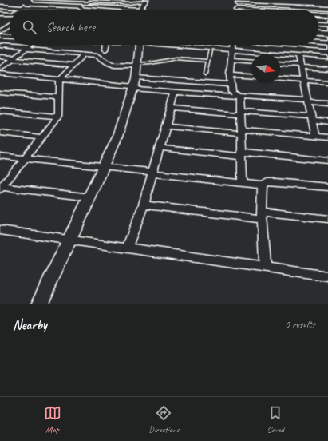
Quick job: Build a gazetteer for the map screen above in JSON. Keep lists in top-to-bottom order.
{
  "north": "right",
  "page": {
    "search": "Search here",
    "heading": ["Nearby", "0 results"],
    "nav": ["Map", "Directions", "Saved"]
  }
}
